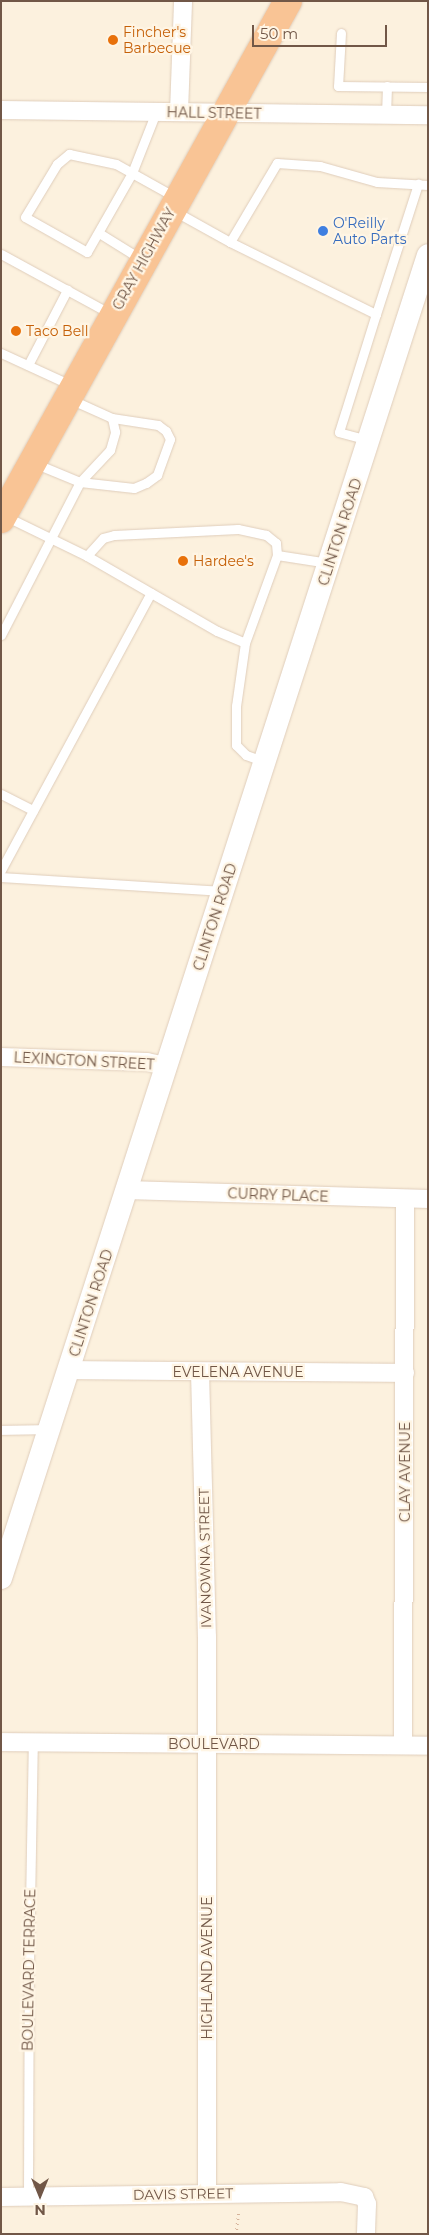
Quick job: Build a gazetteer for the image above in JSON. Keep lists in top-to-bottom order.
{
  "streets": {
    "highway": ["GRAY HIGHWAY"],
    "street": [
      "HALL STREET",
      "CLINTON ROAD",
      "LEXINGTON STREET",
      "CURRY PLACE",
      "EVELENA AVENUE",
      "CLAY AVENUE",
      "IVANOWNA STREET",
      "BOULEVARD",
      "HIGHLAND AVENUE",
      "DAVIS STREET"
    ],
    "lane": ["BOULEVARD TERRACE"]
  },
  "crossings": [
    ["HALL STREET", "GRAY HIGHWAY"],
    ["CLINTON ROAD", "LEXINGTON STREET"],
    ["CLINTON ROAD", "CURRY PLACE"],
    ["CLINTON ROAD", "EVELENA AVENUE"],
    ["CURRY PLACE", "CLAY AVENUE"],
    ["EVELENA AVENUE", "CLAY AVENUE"],
    ["EVELENA AVENUE", "IVANOWNA STREET"],
    ["CLAY AVENUE", "BOULEVARD"],
    ["IVANOWNA STREET", "BOULEVARD"],
    ["IVANOWNA STREET", "HIGHLAND AVENUE"],
    ["BOULEVARD", "HIGHLAND AVENUE"],
    ["BOULEVARD", "BOULEVARD TERRACE"],
    ["HIGHLAND AVENUE", "DAVIS STREET"],
    ["BOULEVARD TERRACE", "DAVIS STREET"]
  ],
  "places": [
    "Fincher's Barbecue",
    "O'Reilly Auto Parts",
    "Taco Bell",
    "Hardee's"
  ],
  "scale_bar": "50 m",
  "north": "bottom"
}
